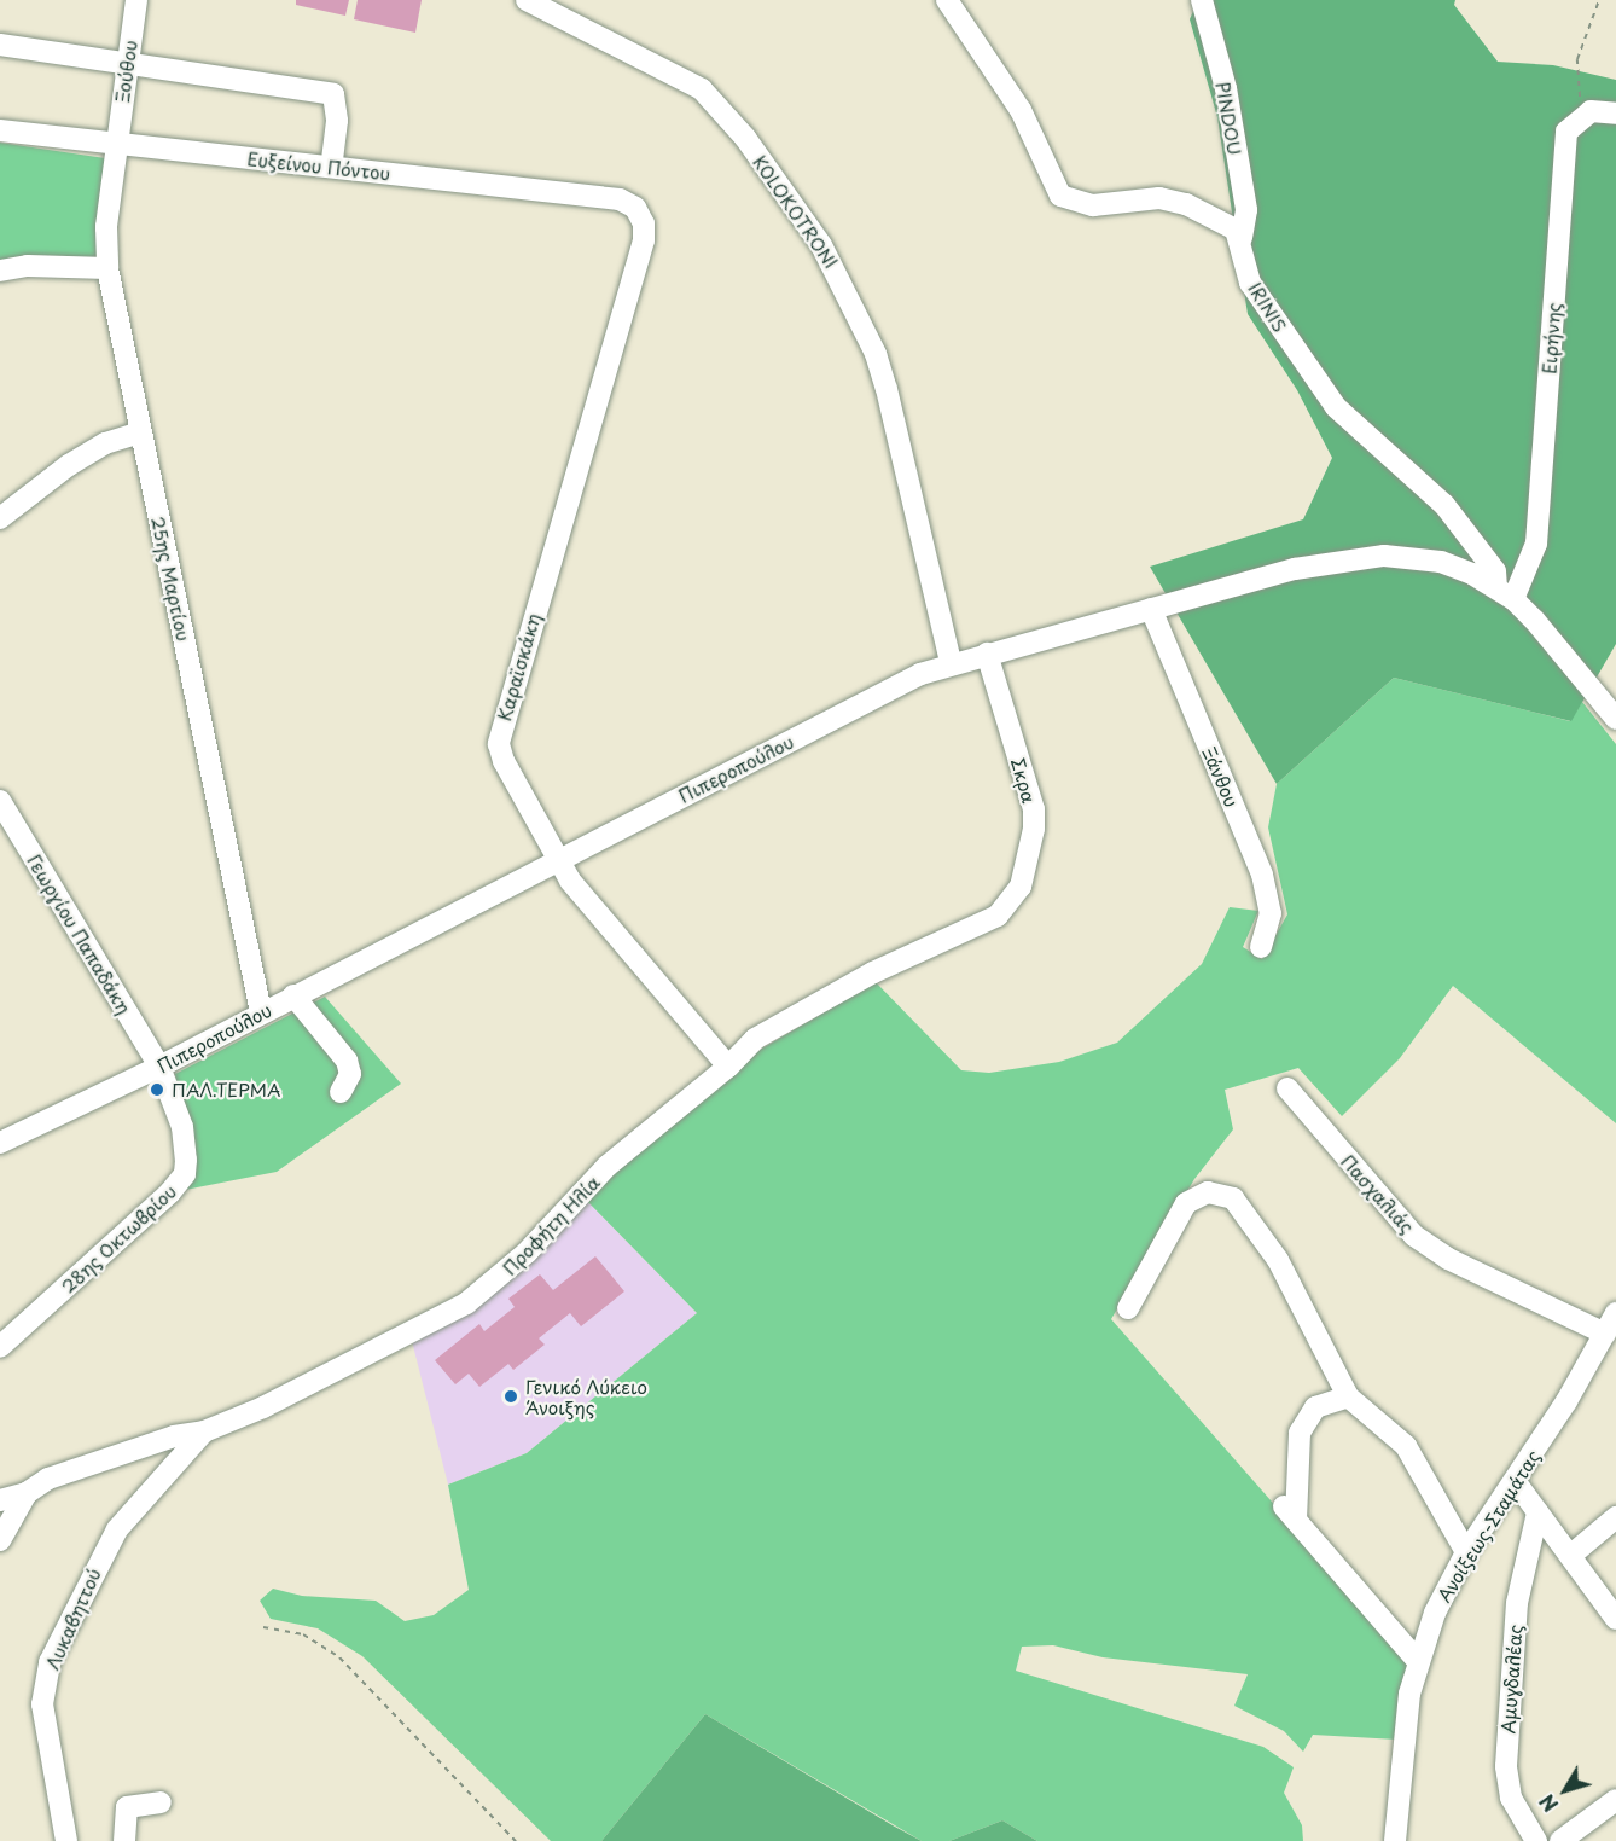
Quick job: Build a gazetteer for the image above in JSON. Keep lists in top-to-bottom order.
{
  "streets": {
    "street": [
      "Ξούθου",
      "PINDOU",
      "Ευξείνου Πόντου",
      "KOLOKOTRONI",
      "IRINIS",
      "Ειρήνης",
      "25ης Μαρτίου",
      "Καραϊσκάκη",
      "Πιπεροπούλου",
      "Ξάνθου",
      "Σκρα",
      "Γεωργίου Παπαδάκη",
      "Πασχαλιάς",
      "Προφήτη Ηλία",
      "28ης Οκτωβρίου",
      "Ανοίξεως-Σταμάτας",
      "Λυκαβηττού",
      "Αμυγδαλέας"
    ]
  },
  "crossings": [
    ["Ξούθου", "Ευξείνου Πόντου"],
    ["Ξούθου", "25ης Μαρτίου"],
    ["PINDOU", "IRINIS"],
    ["Ευξείνου Πόντου", "25ης Μαρτίου"],
    ["Ευξείνου Πόντου", "Καραϊσκάκη"],
    ["KOLOKOTRONI", "Πιπεροπούλου"],
    ["IRINIS", "Ειρήνης"],
    ["IRINIS", "Πιπεροπούλου"],
    ["Ειρήνης", "Πιπεροπούλου"],
    ["25ης Μαρτίου", "Πιπεροπούλου"],
    ["Καραϊσκάκη", "Πιπεροπούλου"],
    ["Καραϊσκάκη", "Προφήτη Ηλία"],
    ["Πιπεροπούλου", "Ξάνθου"],
    ["Πιπεροπούλου", "Σκρα"],
    ["Πιπεροπούλου", "Γεωργίου Παπαδάκη"],
    ["Πιπεροπούλου", "28ης Οκτωβρίου"],
    ["Σκρα", "Προφήτη Ηλία"],
    ["Γεωργίου Παπαδάκη", "28ης Οκτωβρίου"],
    ["Πασχαλιάς", "Ανοίξεως-Σταμάτας"],
    ["Προφήτη Ηλία", "Λυκαβηττού"]
  ],
  "places": ["ΠΑΛ.ΤΕΡΜΑ", "Γενικό Λύκειο Άνοιξης"],
  "north": "bottom left"
}
